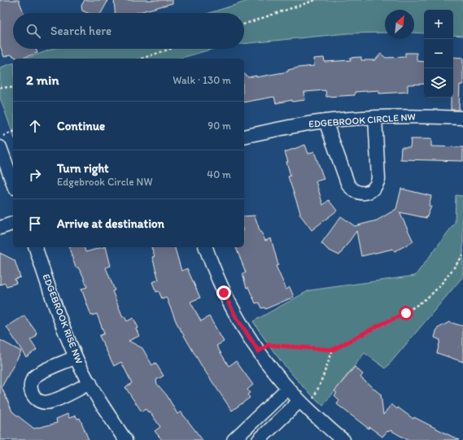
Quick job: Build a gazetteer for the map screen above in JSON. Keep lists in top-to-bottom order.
{
  "streets": {
    "street": ["EDGEBROOK CIRCLE NW", "EDGEBROOK RISE NW"]
  },
  "north": "top right",
  "page": {
    "map_buttons": ["+", "−"],
    "search": "Search here",
    "heading": ["2 min", "Walk · 130 m"],
    "list": [
      ["Continue", "90 m"],
      ["Turn right", "Edgebrook Circle NW", "40 m"],
      "Arrive at destination"
    ]
  }
}
